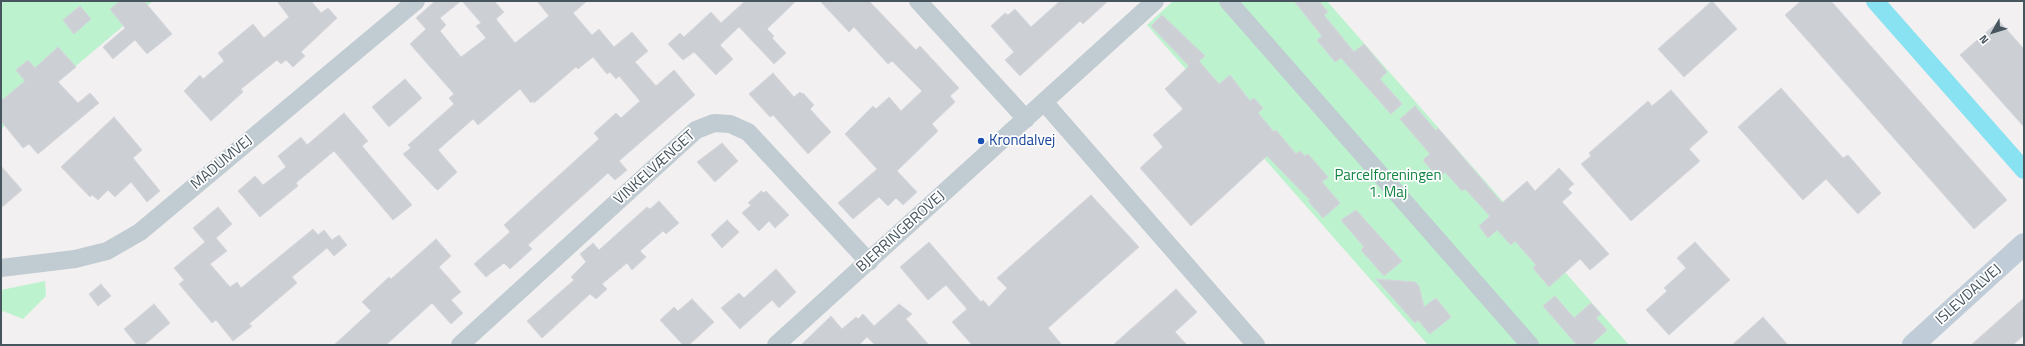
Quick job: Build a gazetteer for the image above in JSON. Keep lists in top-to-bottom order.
{
  "streets": {
    "street": [
      "MADUMVEJ",
      "VINKELVÆNGET",
      "BJERRINGBROVEJ",
      "ISLEVDALVEJ"
    ]
  },
  "crossings": [
    ["VINKELVÆNGET", "BJERRINGBROVEJ"]
  ],
  "parks": ["Parcelforeningen 1. Maj"],
  "places": ["Krondalvej"],
  "north": "bottom left"
}
